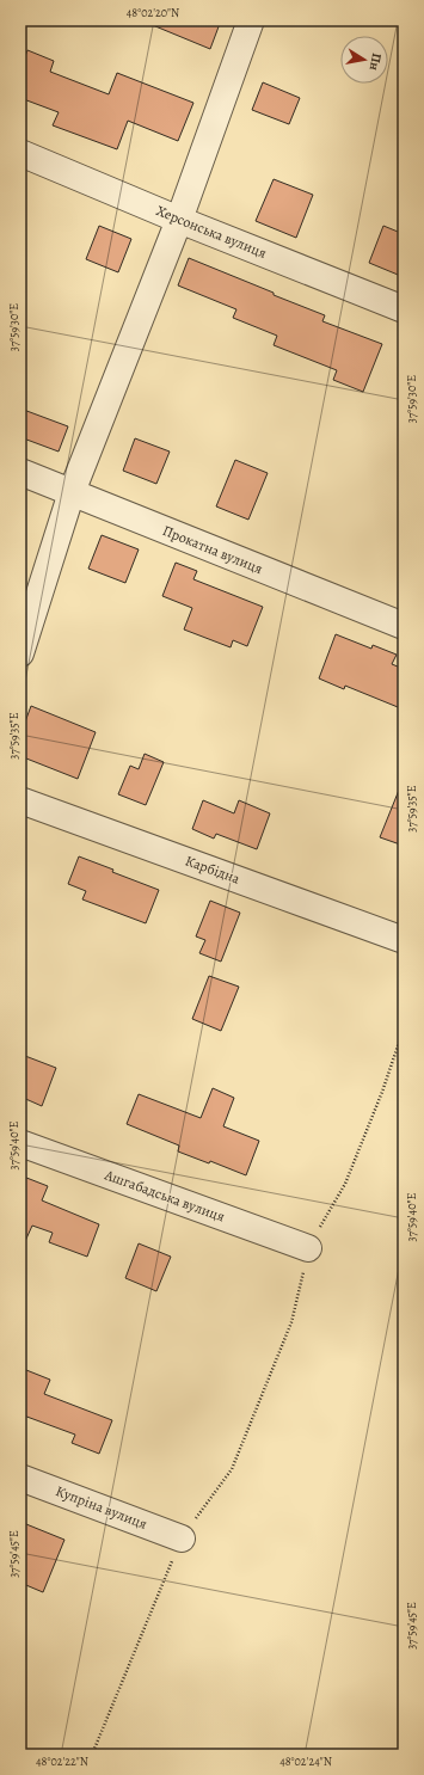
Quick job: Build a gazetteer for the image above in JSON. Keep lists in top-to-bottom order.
{
  "streets": {
    "street": [
      "Херсонська вулиця",
      "Прокатна вулиця",
      "Карбідна",
      "Ашгабадська вулиця",
      "Купріна вулиця"
    ]
  },
  "north": "right",
  "coordinates": [
    "48°02'20\"N",
    "37°59'30\"E",
    "37°59'35\"E",
    "37°59'40\"E",
    "37°59'45\"E",
    "48°02'22\"N",
    "48°02'24\"N"
  ]
}
